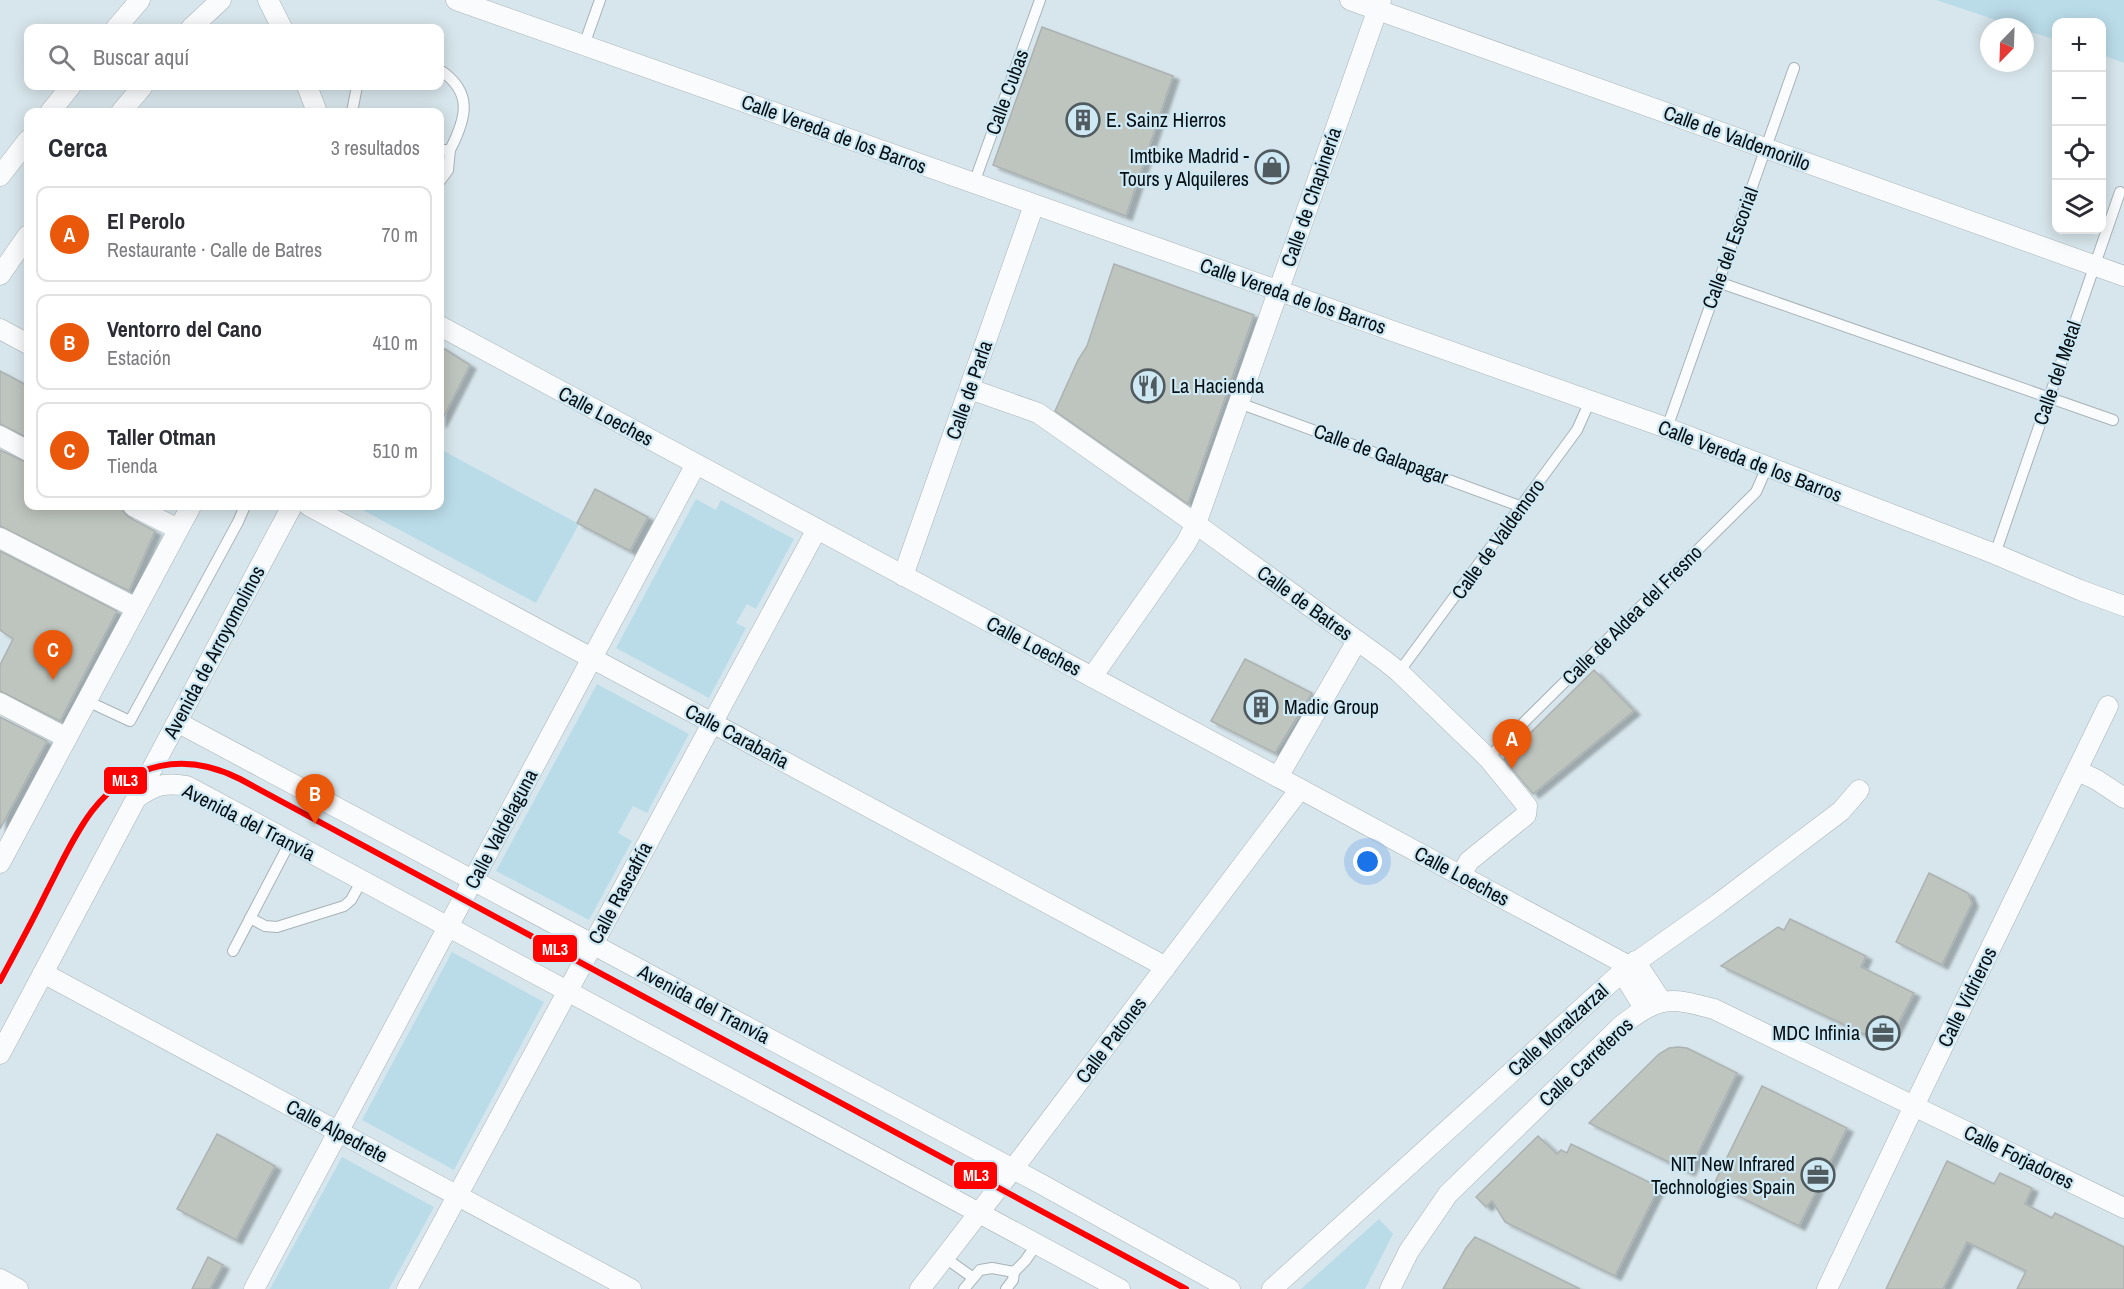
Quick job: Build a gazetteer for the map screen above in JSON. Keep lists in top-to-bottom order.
{
  "streets": {
    "street": [
      "Calle Vereda de los Barros",
      "Calle de Valdemorillo",
      "Calle de Chapinería",
      "Calle de Parla",
      "Calle Loeches",
      "Calle de Batres",
      "Avenida de Arroyomolinos",
      "Calle Carabaña",
      "Avenida del Tranvía",
      "Calle Valdelaguna",
      "Calle Rascafría",
      "Calle Vidrieros",
      "Calle Moralzarzal",
      "Calle Patones",
      "Calle Carreteros",
      "Calle Alpedrete",
      "Calle Forjadores"
    ],
    "lane": [
      "Calle Cubas",
      "Calle del Escorial",
      "Calle del Metal",
      "Calle de Galapagar",
      "Calle de Valdemoro",
      "Calle de Aldea del Fresno"
    ]
  },
  "crossings": [
    ["Calle Cubas", "Calle Vereda de los Barros"],
    ["Calle Vereda de los Barros", "Calle de Chapinería"],
    ["Calle Vereda de los Barros", "Calle del Escorial"],
    ["Calle Vereda de los Barros", "Calle del Metal"],
    ["Calle Vereda de los Barros", "Calle de Parla"],
    ["Calle Vereda de los Barros", "Calle de Valdemoro"],
    ["Calle Vereda de los Barros", "Calle de Aldea del Fresno"],
    ["Calle de Valdemorillo", "Calle de Chapinería"],
    ["Calle de Valdemorillo", "Calle del Escorial"],
    ["Calle de Valdemorillo", "Calle del Metal"],
    ["Calle de Chapinería", "Calle Loeches"],
    ["Calle de Chapinería", "Calle de Galapagar"],
    ["Calle de Chapinería", "Calle de Batres"],
    ["Calle de Parla", "Calle Loeches"],
    ["Calle de Parla", "Calle de Batres"],
    ["Calle Loeches", "Calle de Batres"],
    ["Calle Loeches", "Calle Valdelaguna"],
    ["Calle Loeches", "Calle Rascafría"],
    ["Calle Loeches", "Calle Moralzarzal"],
    ["Calle Loeches", "Calle Patones"],
    ["Calle de Galapagar", "Calle de Valdemoro"],
    ["Calle de Valdemoro", "Calle de Batres"],
    ["Calle de Batres", "Calle de Aldea del Fresno"],
    ["Avenida de Arroyomolinos", "Avenida del Tranvía"],
    ["Avenida de Arroyomolinos", "Calle Alpedrete"],
    ["Calle Carabaña", "Calle Valdelaguna"],
    ["Calle Carabaña", "Calle Rascafría"],
    ["Calle Carabaña", "Calle Patones"],
    ["Avenida del Tranvía", "Calle Valdelaguna"],
    ["Avenida del Tranvía", "Calle Rascafría"],
    ["Avenida del Tranvía", "Calle Patones"],
    ["Calle Valdelaguna", "Calle Alpedrete"],
    ["Calle Rascafría", "Calle Alpedrete"],
    ["Calle Vidrieros", "Calle Forjadores"]
  ],
  "places": {
    "building": ["E. Sainz Hierros", "Madic Group"],
    "shop": ["Imtbike Madrid - Tours y Alquileres"],
    "restaurant": ["La Hacienda"],
    "office": ["MDC Infinia", "NIT New Infrared Technologies Spain"]
  },
  "lines": ["transit line ML3"],
  "north": "bottom left",
  "page": {
    "map_buttons": ["+", "−"],
    "search": "Buscar aquí",
    "heading": ["Cerca", "3 resultados"],
    "list": [
      {
        "mark": "A",
        "name": "El Perolo",
        "note": "Restaurante · Calle de Batres",
        "value": "70 m"
      },
      {
        "mark": "B",
        "name": "Ventorro del Cano",
        "note": "Estación",
        "value": "410 m"
      },
      {
        "mark": "C",
        "name": "Taller Otman",
        "note": "Tienda",
        "value": "510 m"
      }
    ],
    "pins": ["C", "A", "B"]
  }
}
